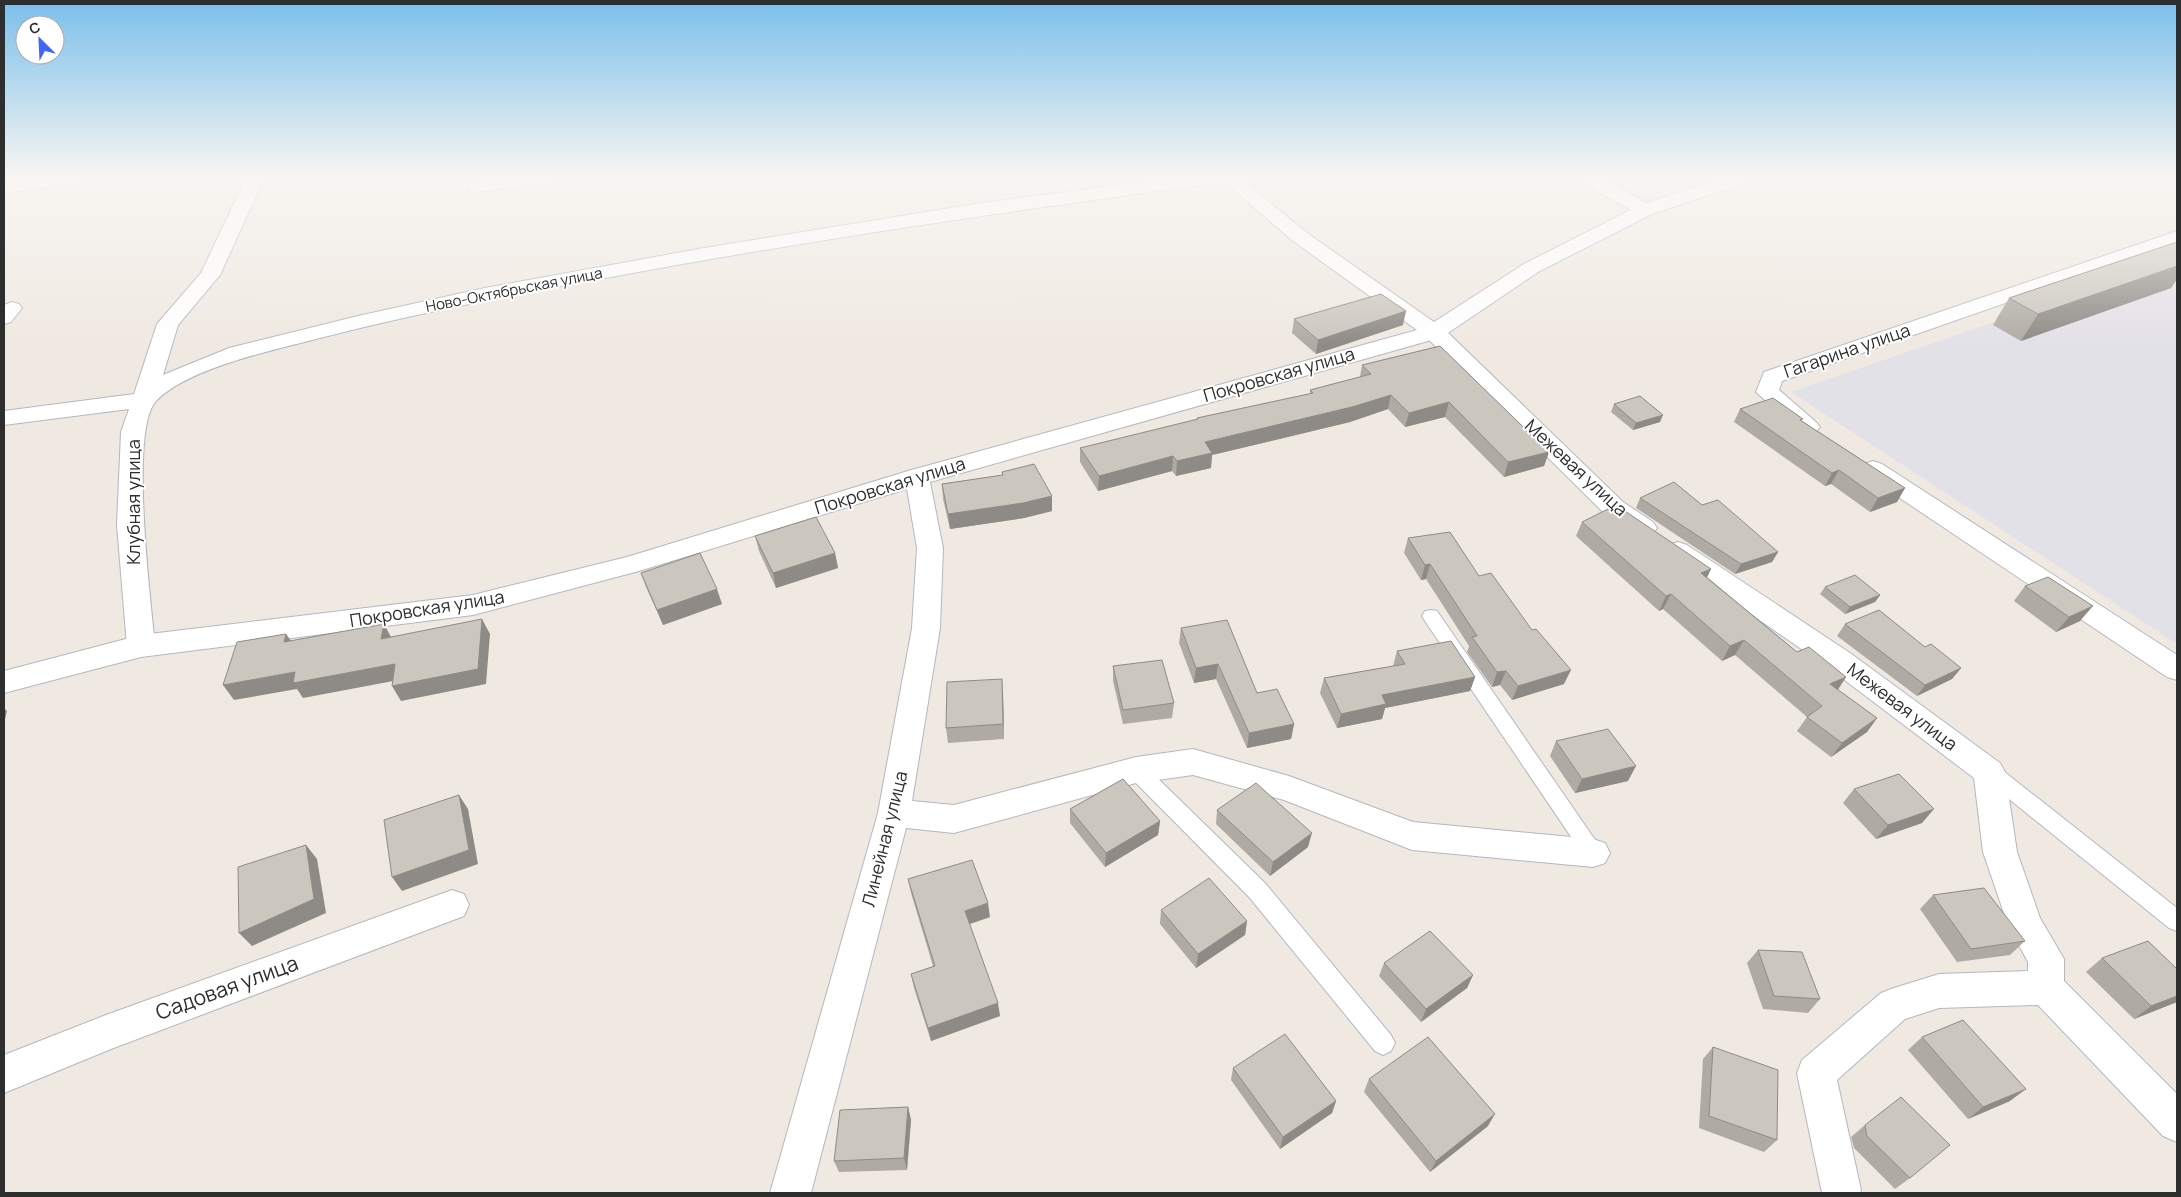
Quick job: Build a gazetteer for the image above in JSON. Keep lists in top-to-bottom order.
{
  "streets": {
    "street": [
      "Ново-Октябрьская улица",
      "Гагарина улица",
      "Покровская улица",
      "Межевая улица",
      "Клубная улица",
      "Линейная улица",
      "Садовая улица"
    ]
  },
  "crossings": [
    ["Ново-Октябрьская улица", "Клубная улица"],
    ["Покровская улица", "Межевая улица"],
    ["Покровская улица", "Клубная улица"],
    ["Покровская улица", "Линейная улица"]
  ],
  "north": "top left"
}
